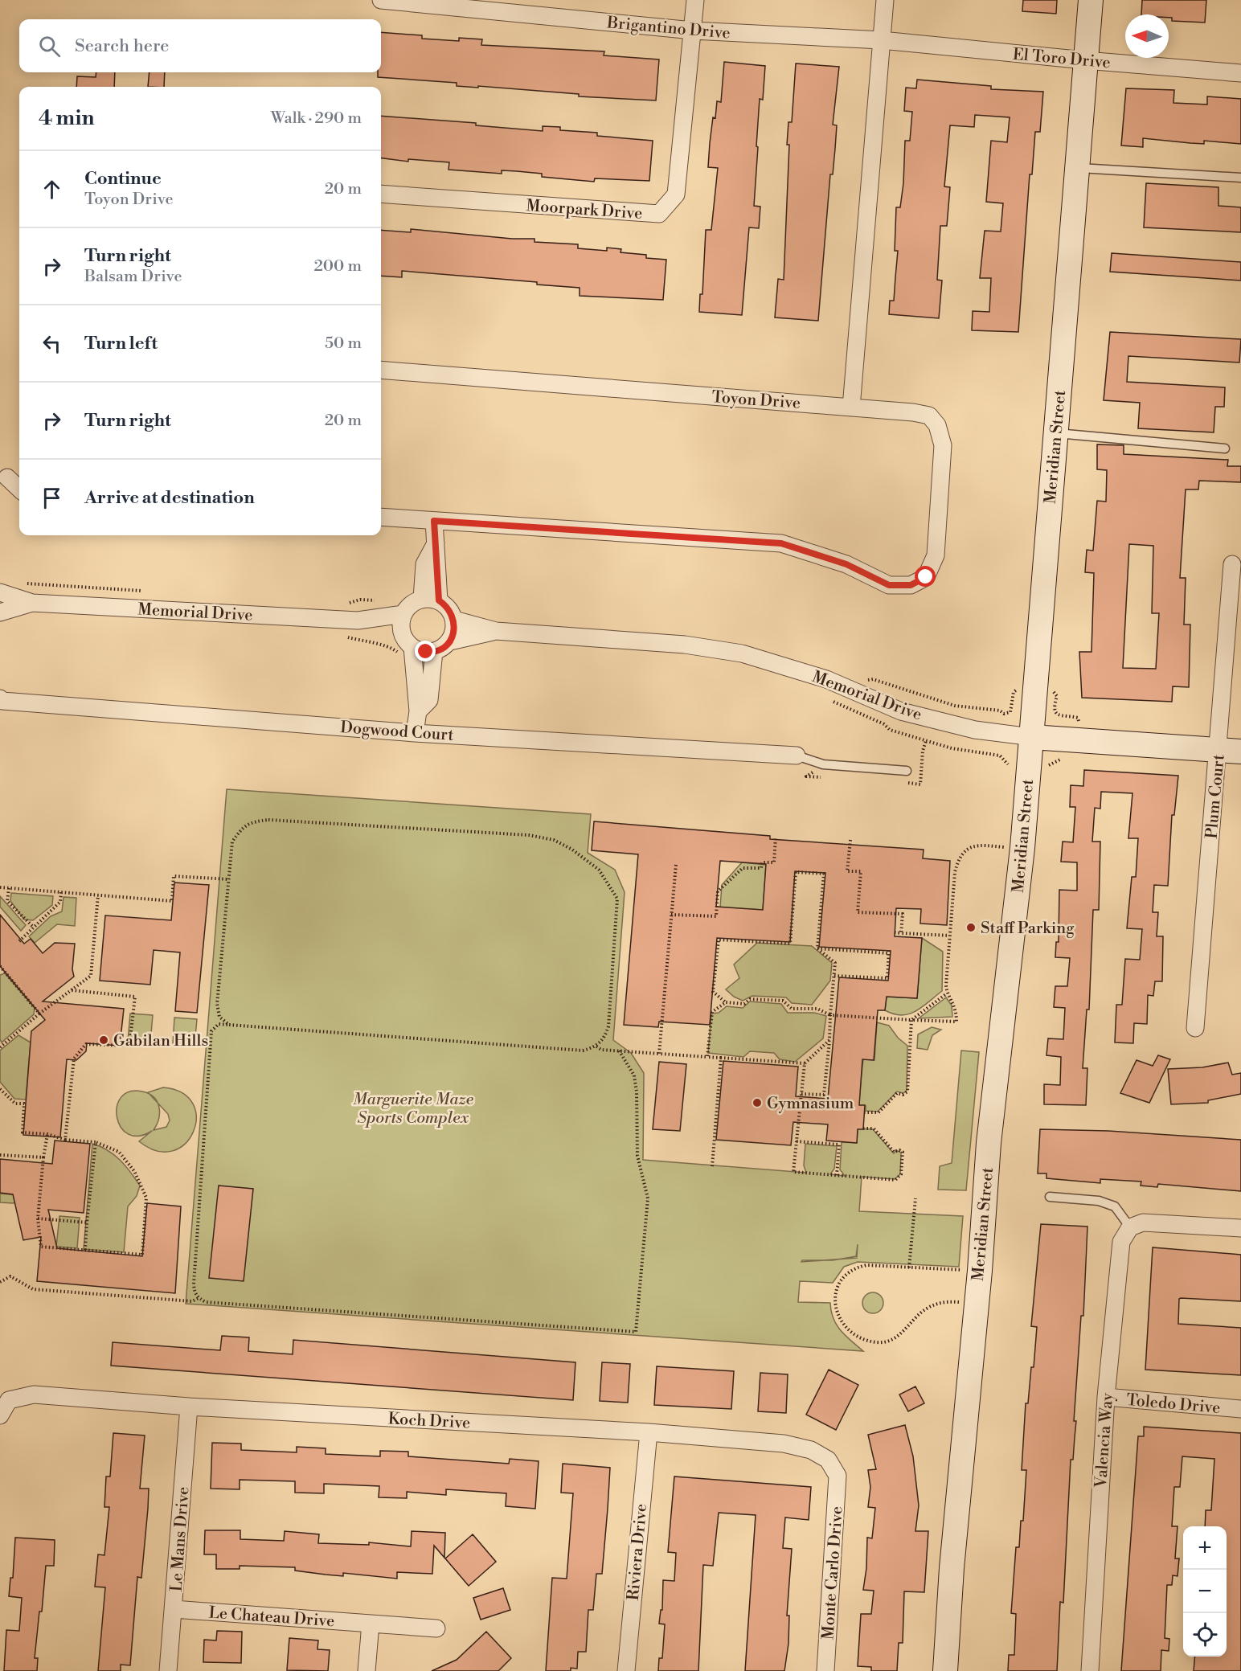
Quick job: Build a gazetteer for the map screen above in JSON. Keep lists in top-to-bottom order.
{
  "streets": {
    "street": [
      "Brigantino Drive",
      "El Toro Drive",
      "Moorpark Drive",
      "Toyon Drive",
      "Meridian Street",
      "Memorial Drive",
      "Dogwood Court",
      "Plum Court",
      "Toledo Drive",
      "Koch Drive",
      "Valencia Way",
      "Le Mans Drive",
      "Riviera Drive",
      "Monte Carlo Drive",
      "Le Chateau Drive"
    ]
  },
  "crossings": [
    ["Brigantino Drive", "El Toro Drive"],
    ["Brigantino Drive", "Moorpark Drive"],
    ["El Toro Drive", "Meridian Street"],
    ["Meridian Street", "Memorial Drive"],
    ["Memorial Drive", "Plum Court"],
    ["Toledo Drive", "Valencia Way"],
    ["Koch Drive", "Le Mans Drive"],
    ["Koch Drive", "Riviera Drive"],
    ["Koch Drive", "Monte Carlo Drive"],
    ["Le Mans Drive", "Le Chateau Drive"]
  ],
  "parks": ["Marguerite Maze Sports Complex"],
  "places": ["Staff Parking", "Gabilan Hills", "Gymnasium"],
  "north": "left",
  "page": {
    "search": "Search here",
    "heading": ["4 min", "Walk · 290 m"],
    "list": [
      ["Continue", "Toyon Drive", "20 m"],
      ["Turn right", "Balsam Drive", "200 m"],
      ["Turn left", "50 m"],
      ["Turn right", "20 m"],
      "Arrive at destination"
    ],
    "map_buttons": ["+", "−"]
  }
}
